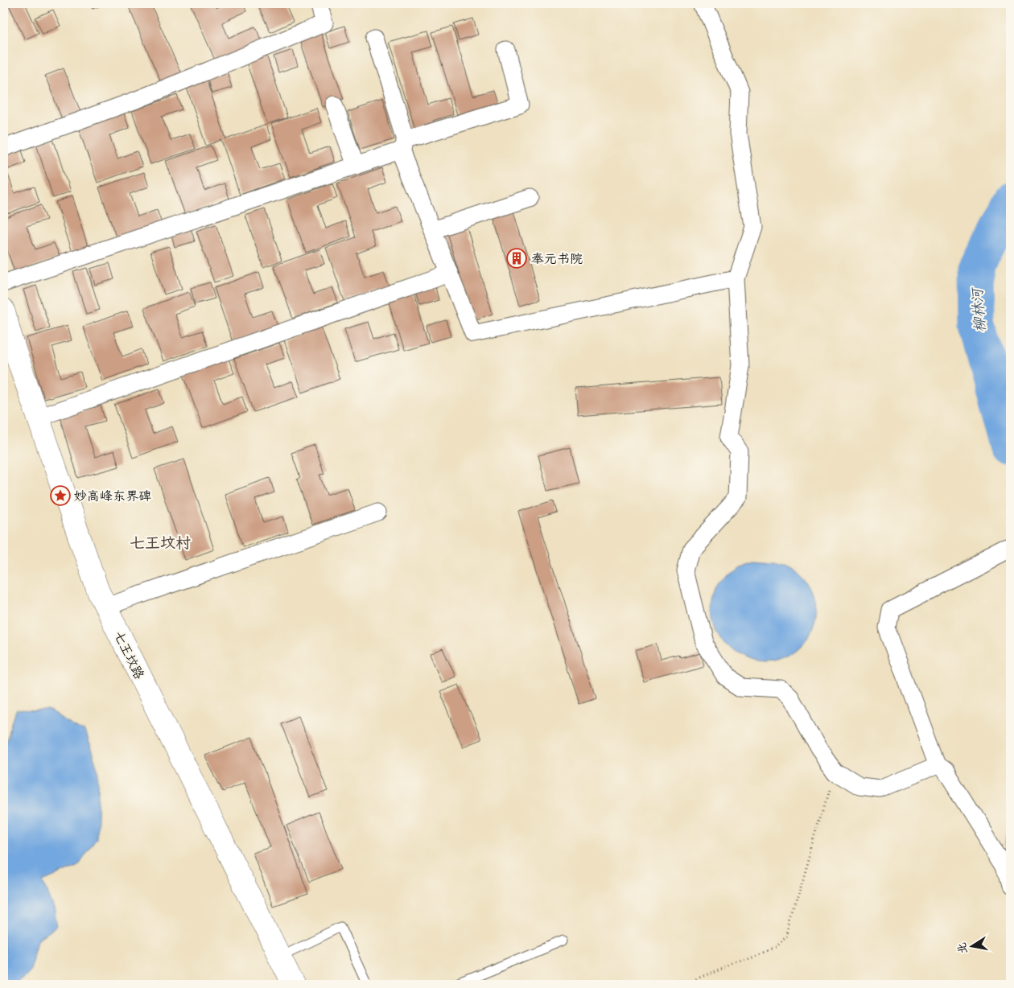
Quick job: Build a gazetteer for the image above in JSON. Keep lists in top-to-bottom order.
{
  "streets": {
    "street": ["七王坟路"]
  },
  "districts": ["七王坟村"],
  "water": ["柳林河"],
  "places": {
    "building": ["奉元书院"],
    "place": ["妙高峰东界碑"]
  },
  "north": "left"
}
